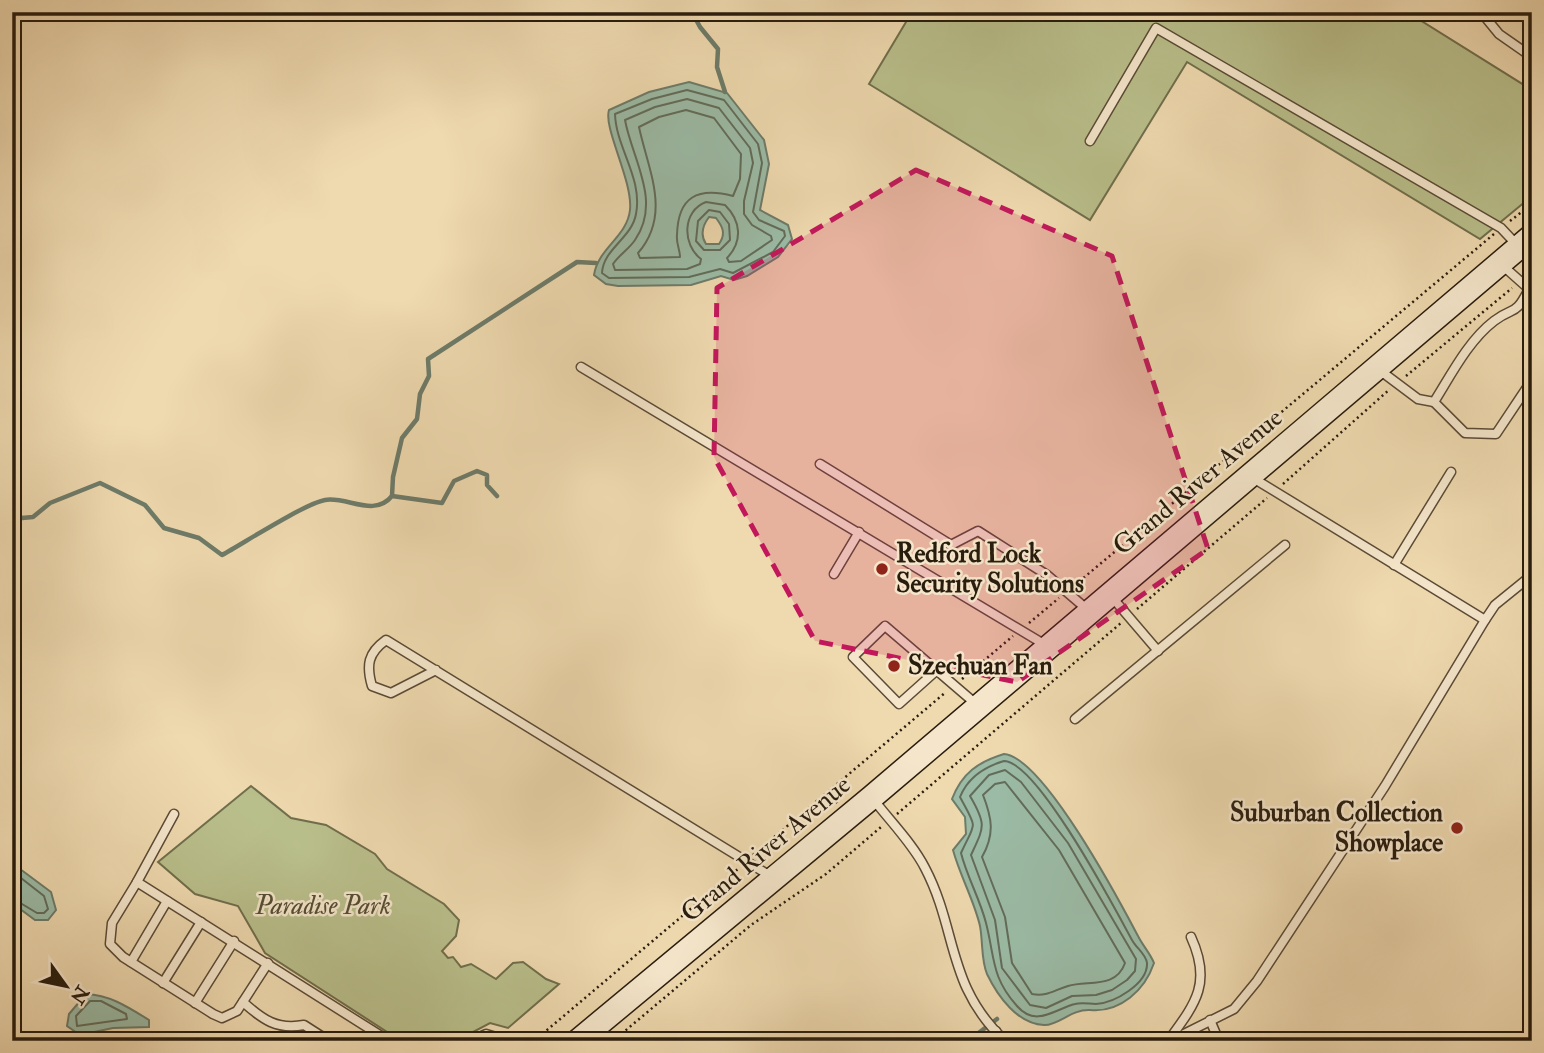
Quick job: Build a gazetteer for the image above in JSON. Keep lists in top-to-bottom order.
{
  "streets": {
    "main road": ["Grand River Avenue"]
  },
  "parks": ["Paradise Park"],
  "places": ["Redford Lock Security Solutions", "Szechuan Fan", "Suburban Collection Showplace"],
  "north": "bottom right"
}
